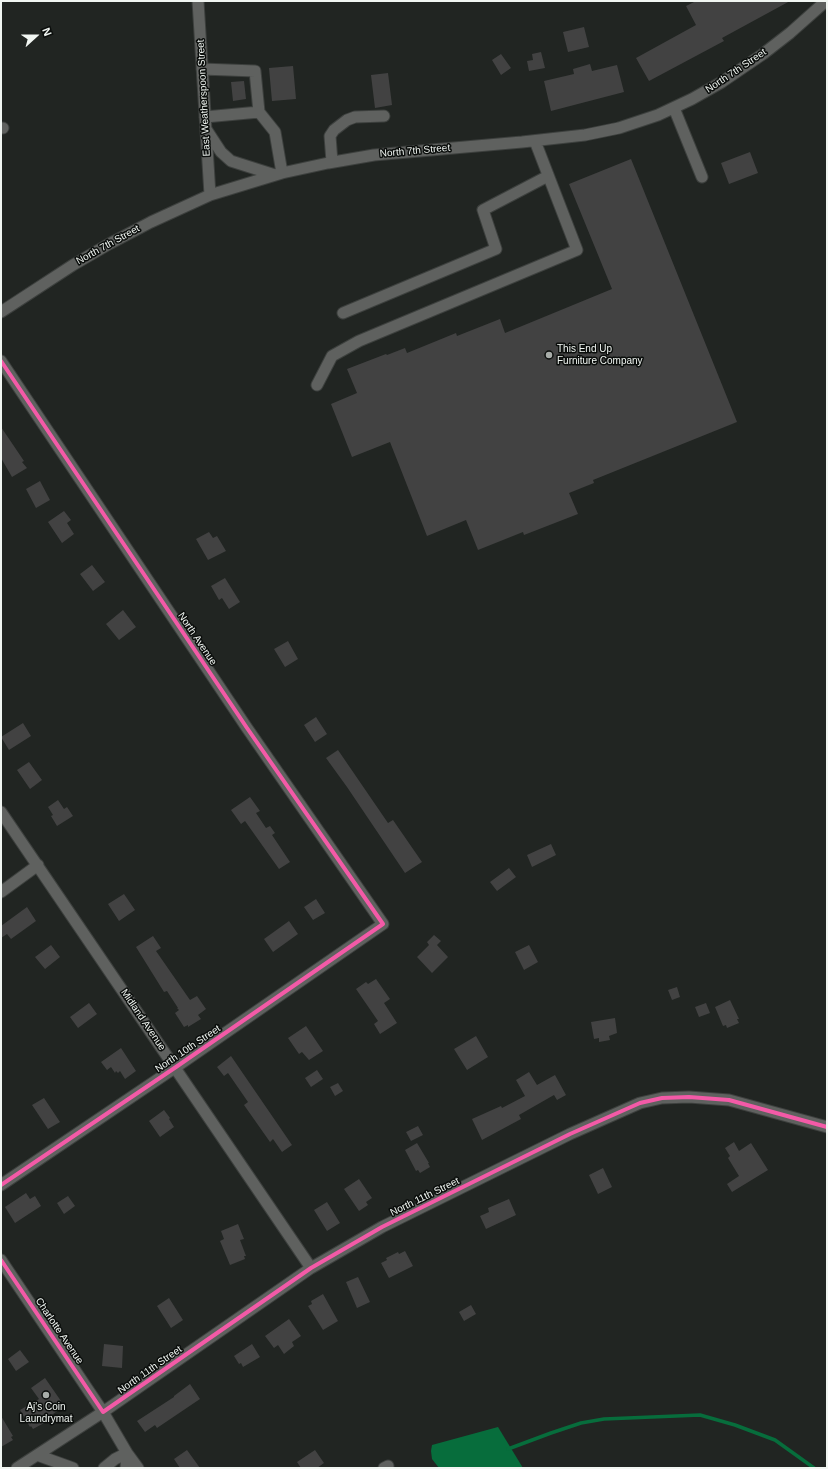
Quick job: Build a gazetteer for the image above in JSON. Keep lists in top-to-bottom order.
{
  "streets": {
    "street": [
      "North 7th Street",
      "East Weatherspoon Street",
      "North Avenue",
      "Midland Avenue",
      "North 10th Street",
      "North 11th Street",
      "Charlotte Avenue"
    ]
  },
  "crossings": [
    ["North 7th Street", "East Weatherspoon Street"],
    ["North Avenue", "North 10th Street"],
    ["Midland Avenue", "North 10th Street"],
    ["Midland Avenue", "North 11th Street"],
    ["North 11th Street", "Charlotte Avenue"]
  ],
  "places": ["This End Up Furniture Company", "Aj's Coin Laundrymat"],
  "north": "right"
}
